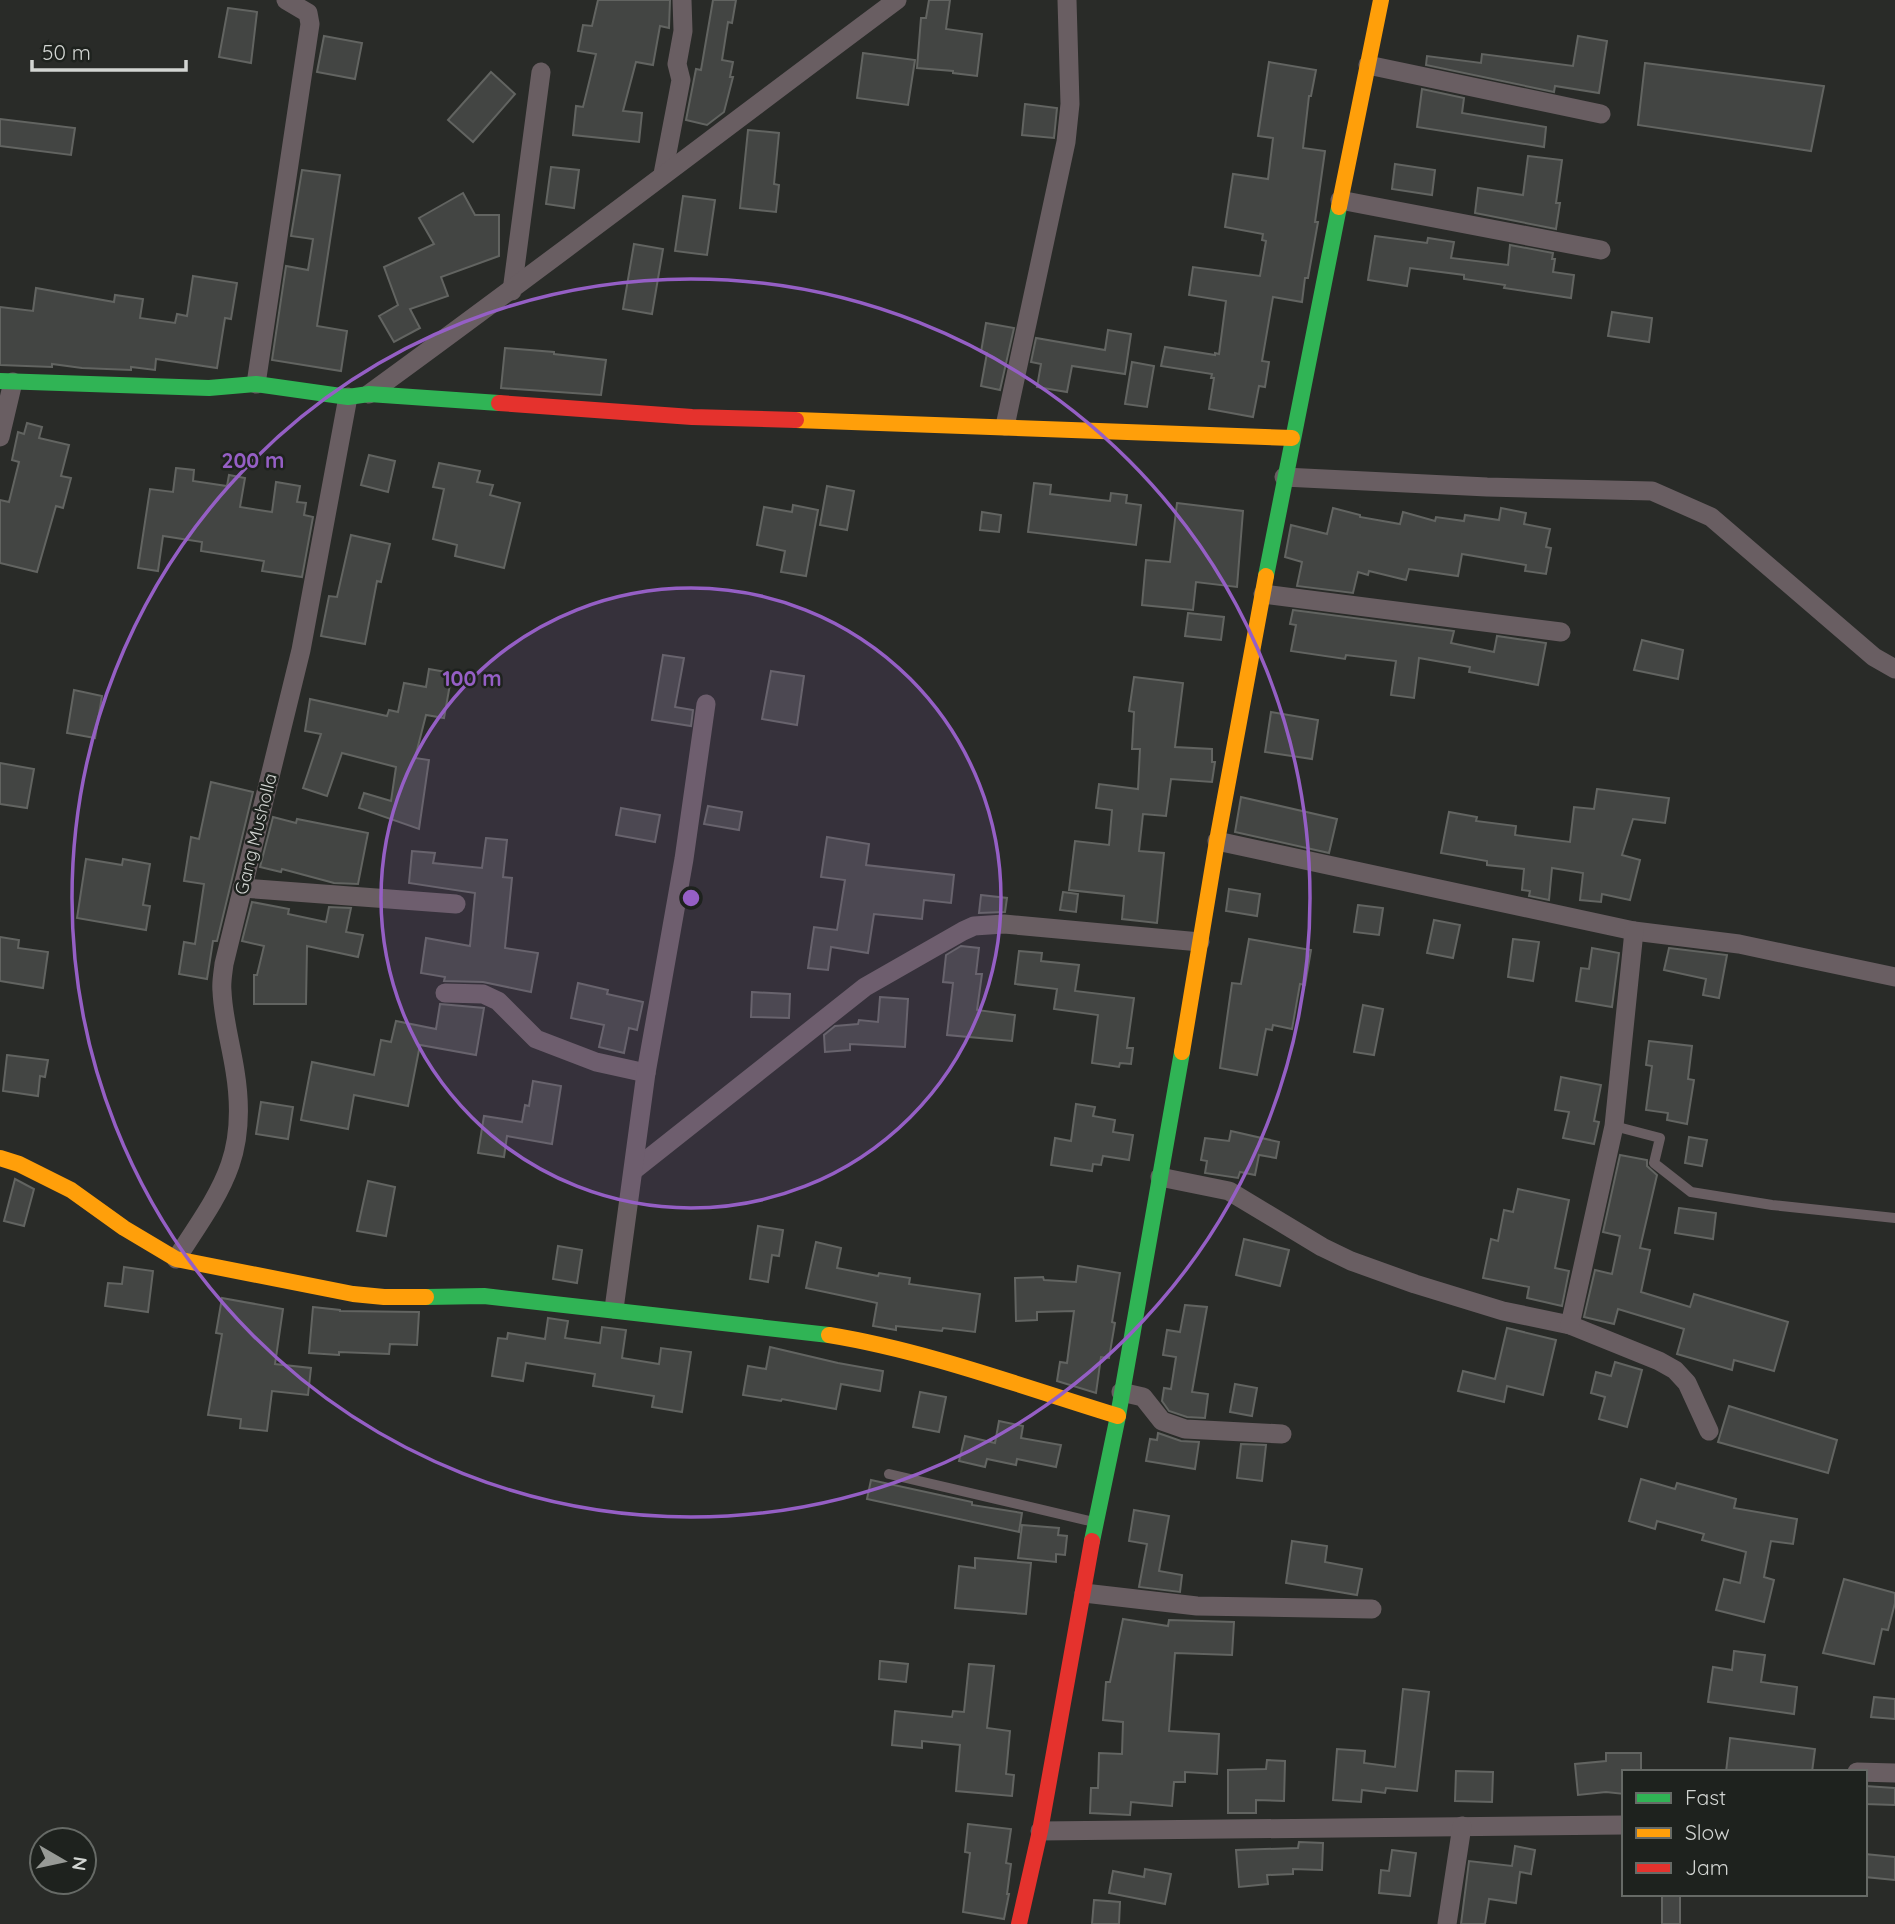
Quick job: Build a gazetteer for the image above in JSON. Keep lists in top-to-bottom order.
{
  "streets": {
    "street": ["Gang Musholla"]
  },
  "legend": ["Fast", "Slow", "Jam"],
  "scale_bar": "50 m",
  "north": "right",
  "rings": ["200 m", "100 m"]
}
